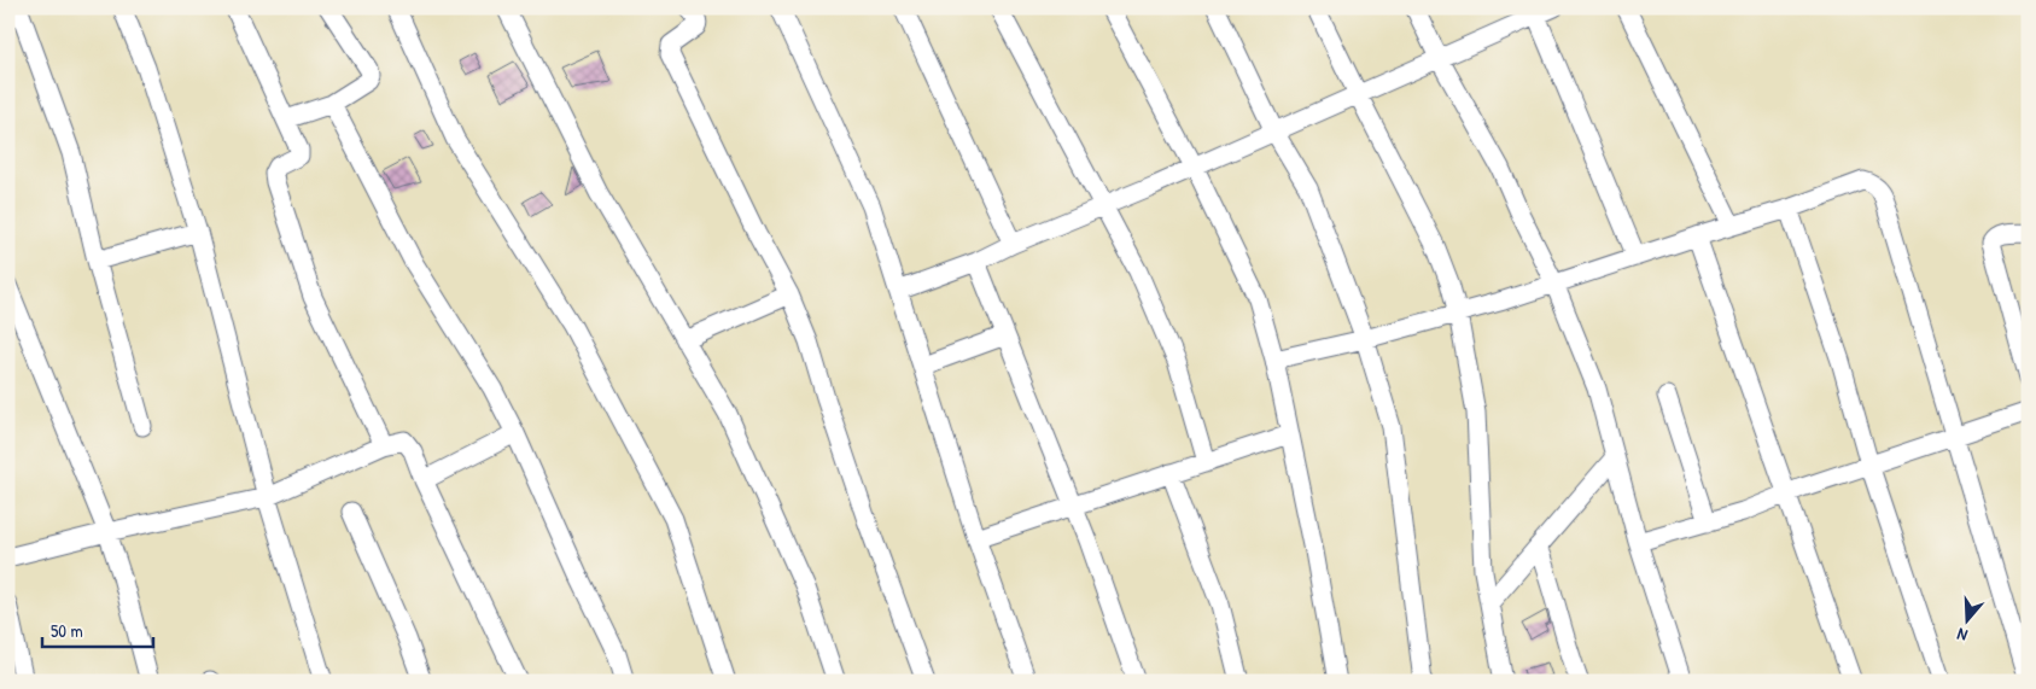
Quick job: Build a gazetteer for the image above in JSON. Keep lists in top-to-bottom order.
{
  "scale_bar": "50 m",
  "north": "bottom"
}
